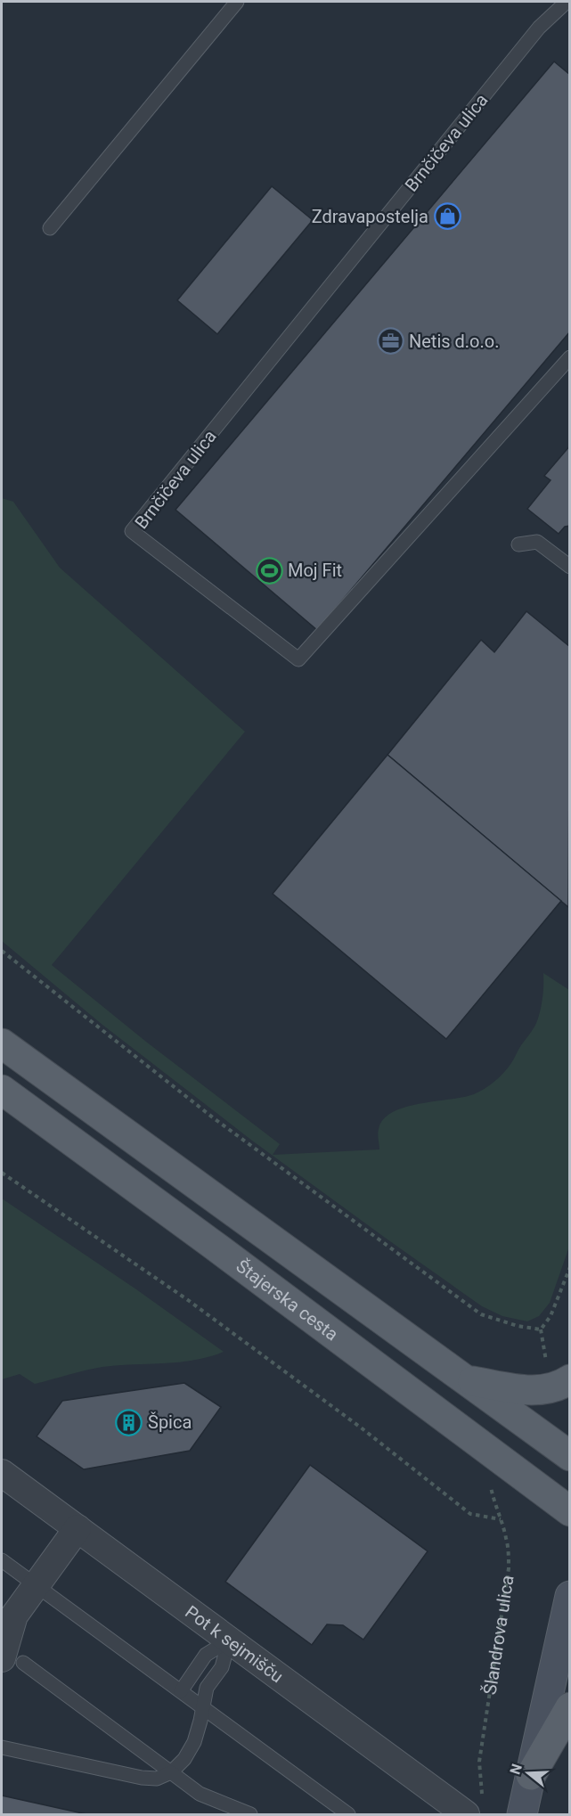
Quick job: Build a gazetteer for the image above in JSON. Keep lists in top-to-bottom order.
{
  "streets": {
    "main road": ["Štajerska cesta"],
    "street": ["Pot k sejmišču"],
    "lane": ["Brnčičeva ulica"],
    "path": ["Šlandrova ulica"]
  },
  "places": {
    "shop": ["Zdravapostelja"],
    "office": ["Netis d.o.o."],
    "sports": ["Moj Fit"],
    "building": ["Špica"]
  },
  "north": "left"
}
